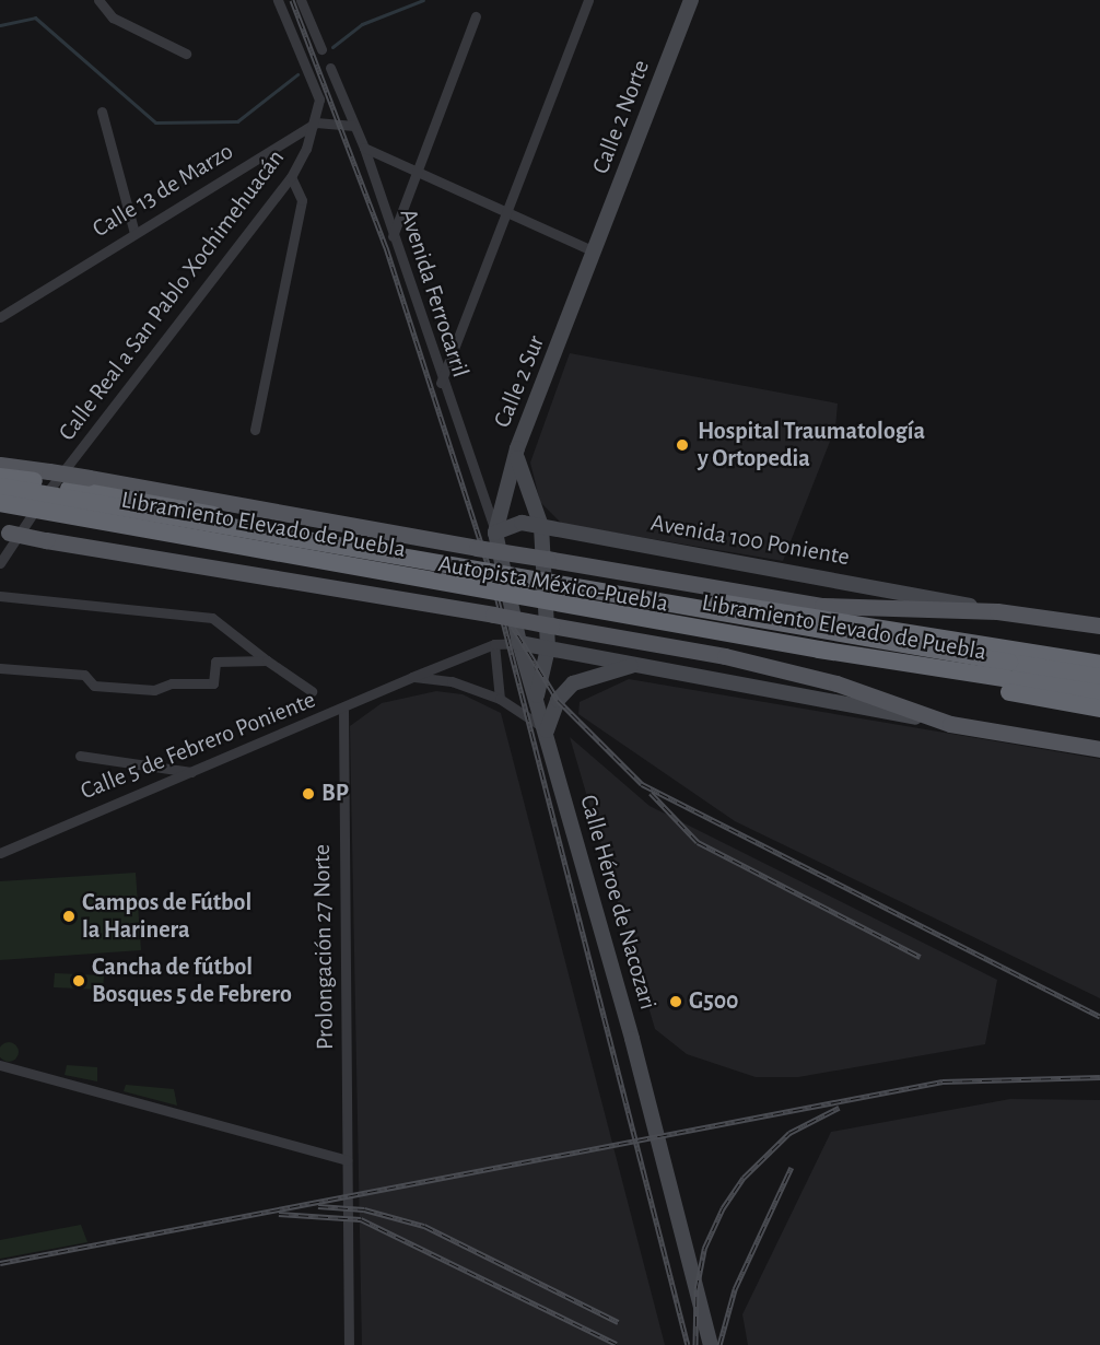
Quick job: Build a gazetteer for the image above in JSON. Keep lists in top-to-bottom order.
{
  "streets": {
    "highway": ["Libramiento Elevado de Puebla", "Autopista México-Puebla"],
    "street": [
      "Calle 2 Norte",
      "Calle 13 de Marzo",
      "Avenida Ferrocarril",
      "Calle Real a San Pablo Xochimehuacán",
      "Calle 2 Sur",
      "Avenida 100 Poniente",
      "Calle 5 de Febrero Poniente",
      "Calle Héroe de Nacozari",
      "Prolongación 27 Norte"
    ]
  },
  "crossings": [
    ["Calle 2 Norte", "Calle 2 Sur"],
    ["Calle 13 de Marzo", "Calle Real a San Pablo Xochimehuacán"],
    ["Avenida Ferrocarril", "Calle 2 Sur"],
    ["Avenida Ferrocarril", "Avenida 100 Poniente"],
    ["Avenida Ferrocarril", "Calle Héroe de Nacozari"],
    ["Calle Real a San Pablo Xochimehuacán", "Autopista México-Puebla"],
    ["Calle 2 Sur", "Avenida 100 Poniente"],
    ["Calle 2 Sur", "Calle Héroe de Nacozari"],
    ["Libramiento Elevado de Puebla", "Autopista México-Puebla"],
    ["Avenida 100 Poniente", "Calle Héroe de Nacozari"],
    ["Calle 5 de Febrero Poniente", "Calle Héroe de Nacozari"],
    ["Calle 5 de Febrero Poniente", "Prolongación 27 Norte"]
  ],
  "places": [
    "Hospital Traumatología y Ortopedia",
    "BP",
    "Campos de Fútbol la Harinera",
    "Cancha de fútbol Bosques 5 de Febrero",
    "G500"
  ]
}
